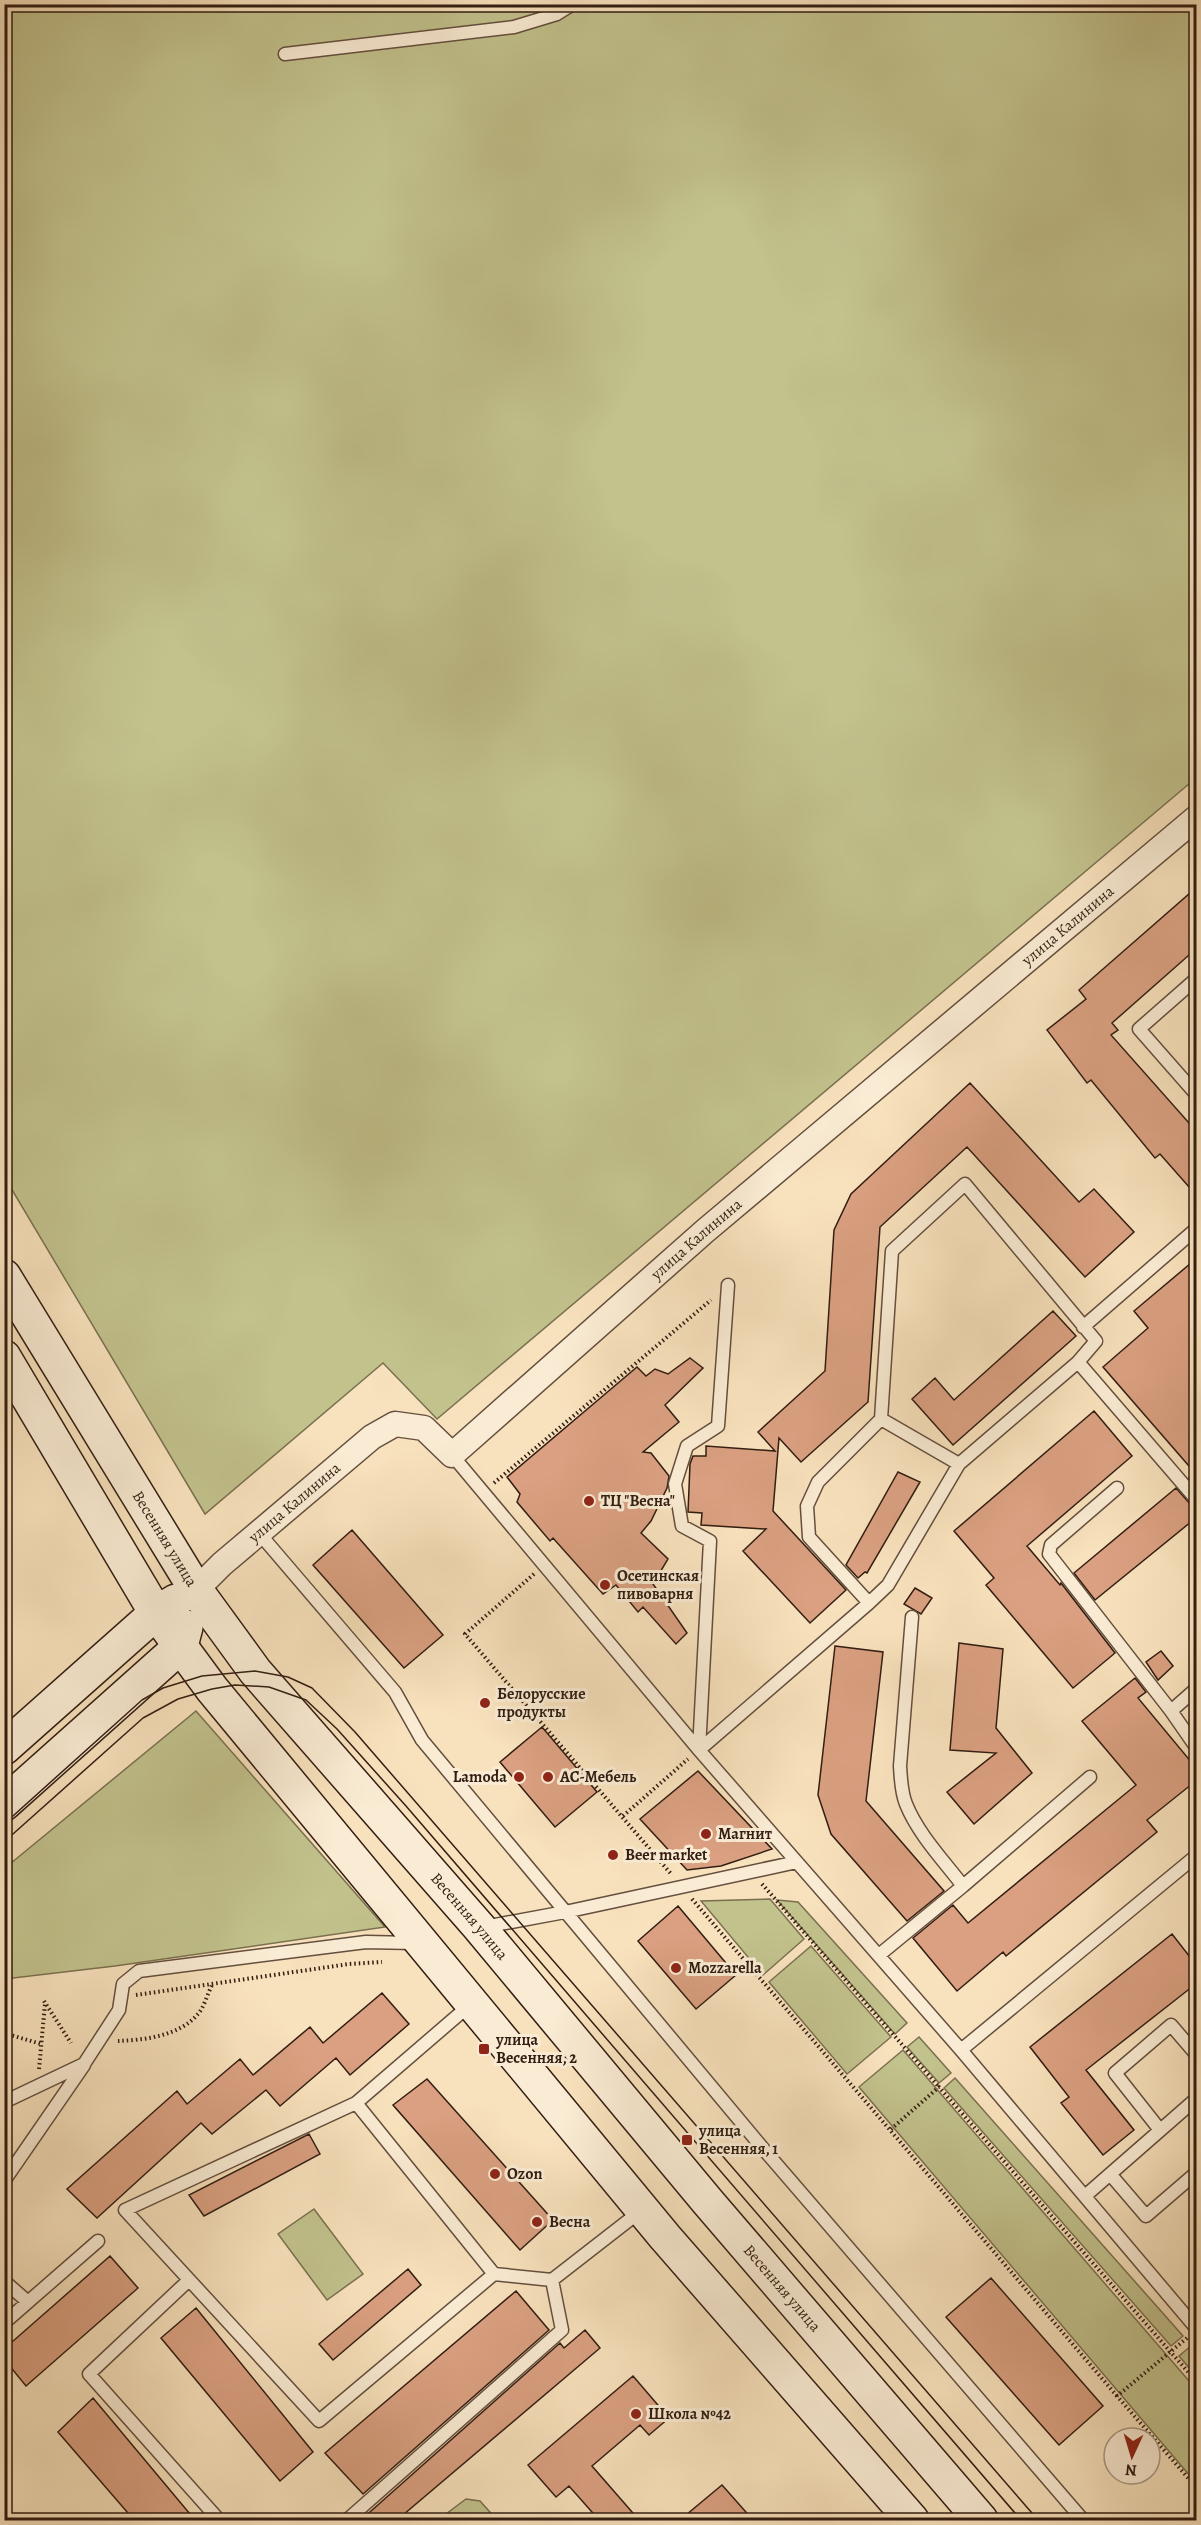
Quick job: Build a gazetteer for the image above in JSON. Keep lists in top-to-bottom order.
{
  "streets": {
    "street": ["улица Калинина", "Весенняя улица"]
  },
  "crossings": [
    ["улица Калинина", "Весенняя улица"]
  ],
  "places": {
    "other": [
      "ТЦ \"Весна\"",
      "Осетинская пивоварня",
      "Белорусские продукты",
      "Lamoda",
      "АС-Мебель",
      "Магнит",
      "Beer market",
      "Mozzarella",
      "Ozon",
      "Весна",
      "Школа №42"
    ],
    "transit": ["улица Весенняя, 2", "улица Весенняя, 1"]
  },
  "north": "bottom"
}
